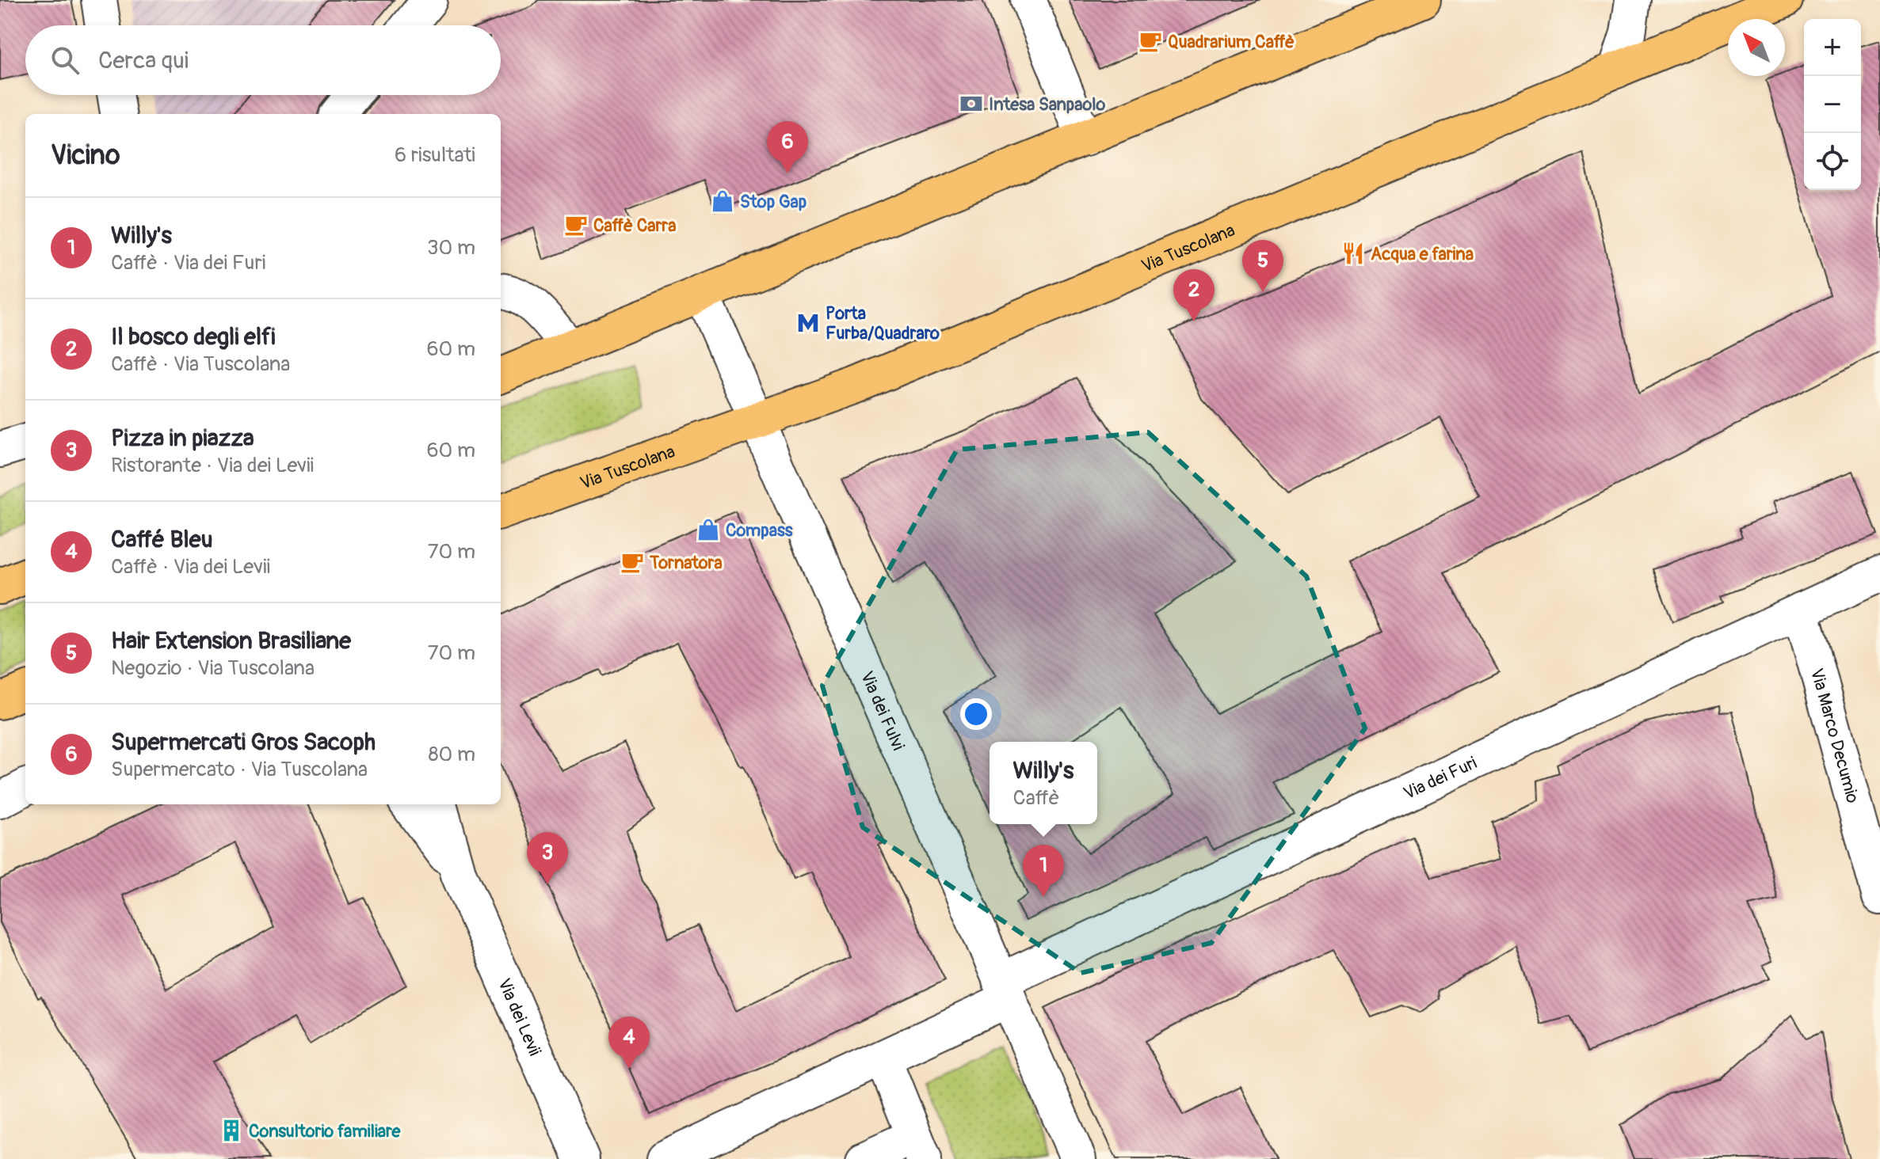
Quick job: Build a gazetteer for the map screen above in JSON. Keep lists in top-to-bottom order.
{
  "streets": {
    "main road": ["Via Tuscolana"],
    "street": [
      "Via dei Fulvi",
      "Via Marco Decumio",
      "Via dei Furi",
      "Via dei Levii"
    ]
  },
  "crossings": [
    ["Via Tuscolana", "Via dei Fulvi"],
    ["Via dei Fulvi", "Via dei Furi"],
    ["Via Marco Decumio", "Via dei Furi"]
  ],
  "places": {
    "cafe": ["Quadrarium Caffè", "Caffè Carra", "Tornatora"],
    "bank": ["Intesa Sanpaolo"],
    "shop": ["Stop Gap", "Compass"],
    "restaurant": ["Acqua e farina"],
    "metro station": ["Porta Furba/Quadraro"],
    "building": ["Consultorio familiare"]
  },
  "north": "top left",
  "page": {
    "map_buttons": ["+", "−"],
    "search": "Cerca qui",
    "heading": ["Vicino", "6 risultati"],
    "pins": [
      "6",
      "5",
      "2",
      "3",
      "1",
      "4"
    ],
    "list": [
      {
        "mark": "1",
        "name": "Willy's",
        "note": "Caffè · Via dei Furi",
        "value": "30 m"
      },
      {
        "mark": "2",
        "name": "Il bosco degli elfi",
        "note": "Caffè · Via Tuscolana",
        "value": "60 m"
      },
      {
        "mark": "3",
        "name": "Pizza in piazza",
        "note": "Ristorante · Via dei Levii",
        "value": "60 m"
      },
      {
        "mark": "4",
        "name": "Caffé Bleu",
        "note": "Caffè · Via dei Levii",
        "value": "70 m"
      },
      {
        "mark": "5",
        "name": "Hair Extension Brasiliane",
        "note": "Negozio · Via Tuscolana",
        "value": "70 m"
      },
      {
        "mark": "6",
        "name": "Supermercati Gros Sacoph",
        "note": "Supermercato · Via Tuscolana",
        "value": "80 m"
      }
    ],
    "popup": ["Willy's", "Caffè"]
  }
}
